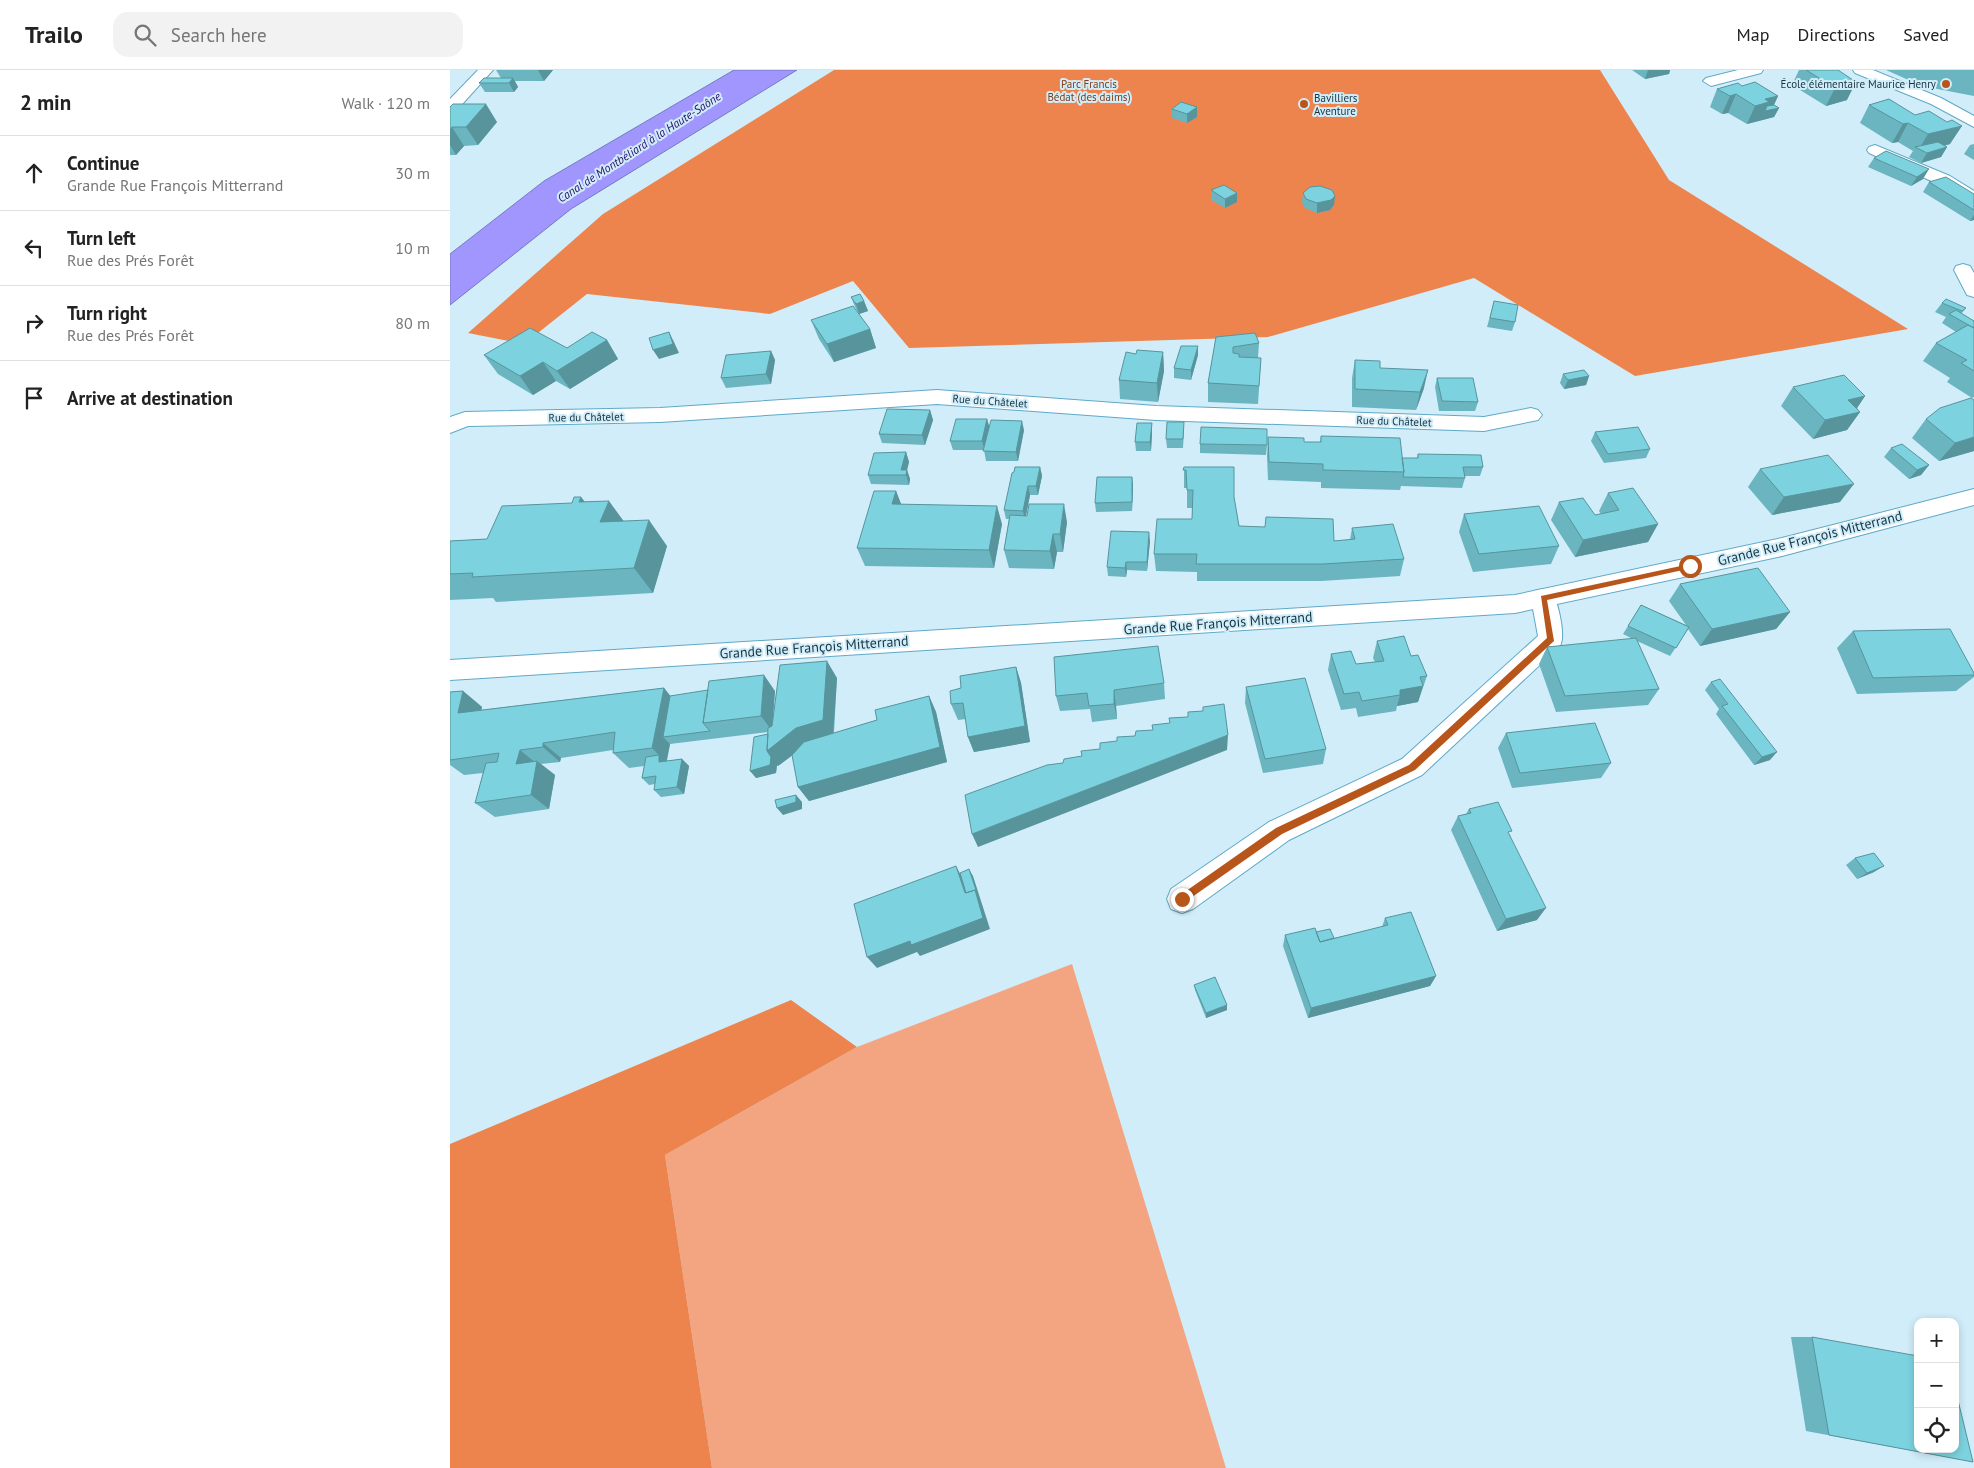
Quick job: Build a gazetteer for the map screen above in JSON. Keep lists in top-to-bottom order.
{
  "streets": {
    "street": ["Rue du Châtelet", "Grande Rue François Mitterrand"]
  },
  "water": ["Canal de Montbéliard à la Haute-Saône"],
  "parks": ["Parc Francis Bédat (des daims)"],
  "places": ["École élémentaire Maurice Henry", "Bavilliers Aventure"],
  "page": {
    "header": "Trailo",
    "search": "Search here",
    "nav": ["Map", "Directions", "Saved"],
    "heading": ["2 min", "Walk · 120 m"],
    "list": [
      ["Continue", "Grande Rue François Mitterrand", "30 m"],
      ["Turn left", "Rue des Prés Forêt", "10 m"],
      ["Turn right", "Rue des Prés Forêt", "80 m"],
      "Arrive at destination"
    ],
    "map_buttons": ["+", "−"]
  }
}
